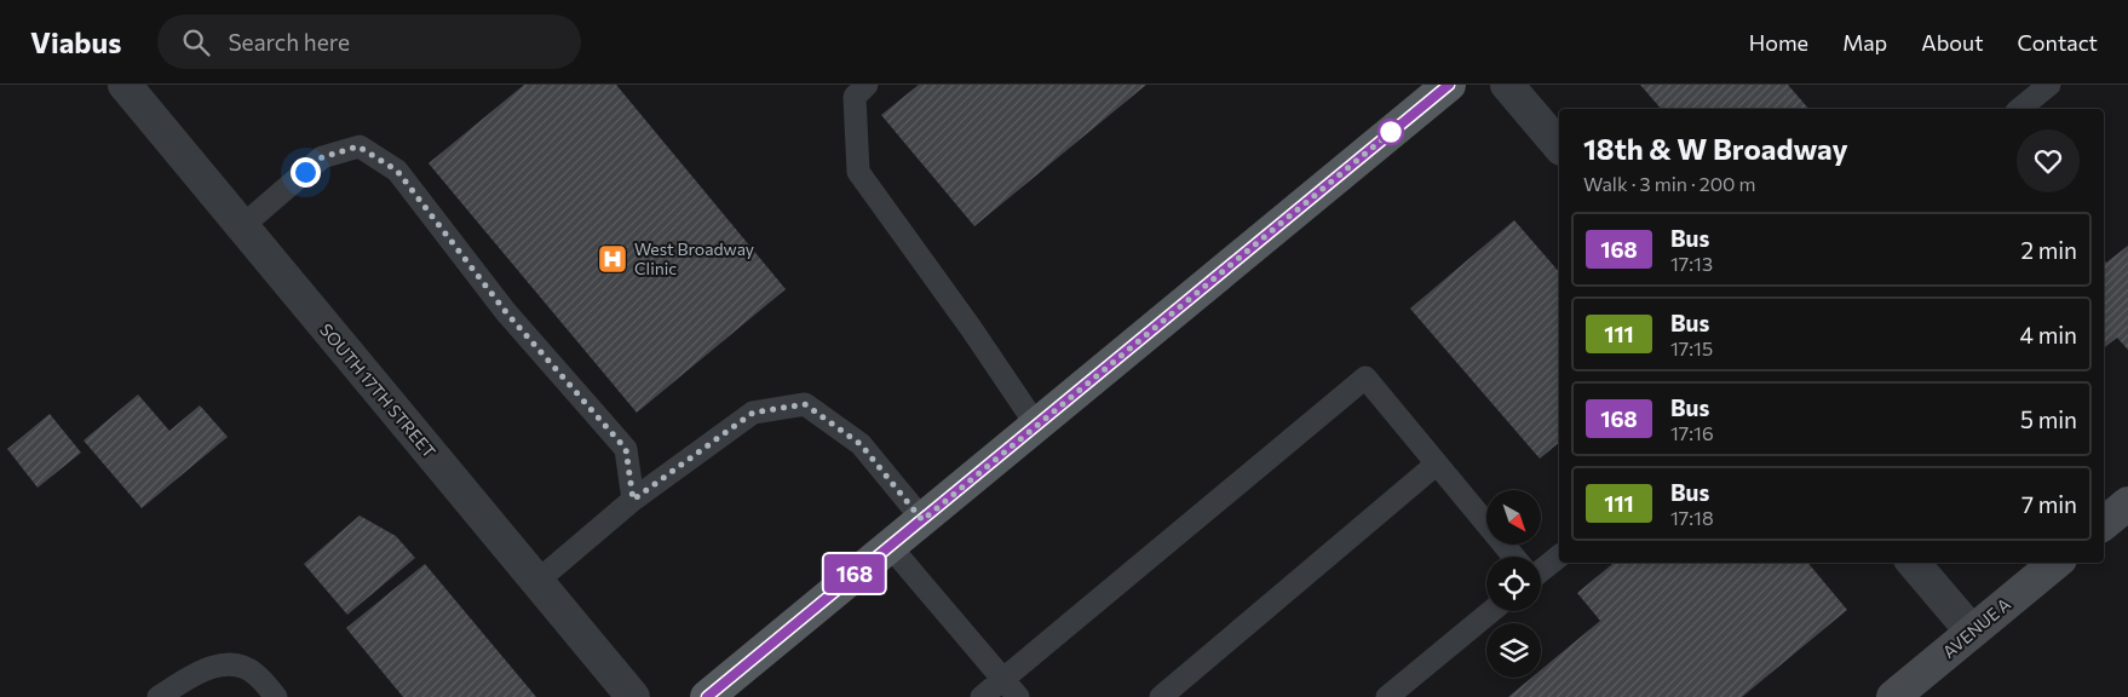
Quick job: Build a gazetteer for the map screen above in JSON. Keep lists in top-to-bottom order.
{
  "streets": {
    "street": ["SOUTH 17TH STREET", "AVENUE A"]
  },
  "places": {
    "hospital": ["West Broadway Clinic"]
  },
  "lines": ["bus line 168"],
  "north": "bottom right",
  "page": {
    "header": "Viabus",
    "search": "Search here",
    "nav": [
      "Home",
      "Map",
      "About",
      "Contact"
    ],
    "on_map": "168",
    "heading": ["18th & W Broadway", "Walk · 3 min · 200 m"],
    "list": [
      {
        "mark": "168",
        "name": "Bus",
        "note": "17:13",
        "value": "2 min"
      },
      {
        "mark": "111",
        "name": "Bus",
        "note": "17:15",
        "value": "4 min"
      },
      {
        "mark": "168",
        "name": "Bus",
        "note": "17:16",
        "value": "5 min"
      },
      {
        "mark": "111",
        "name": "Bus",
        "note": "17:18",
        "value": "7 min"
      }
    ]
  }
}
